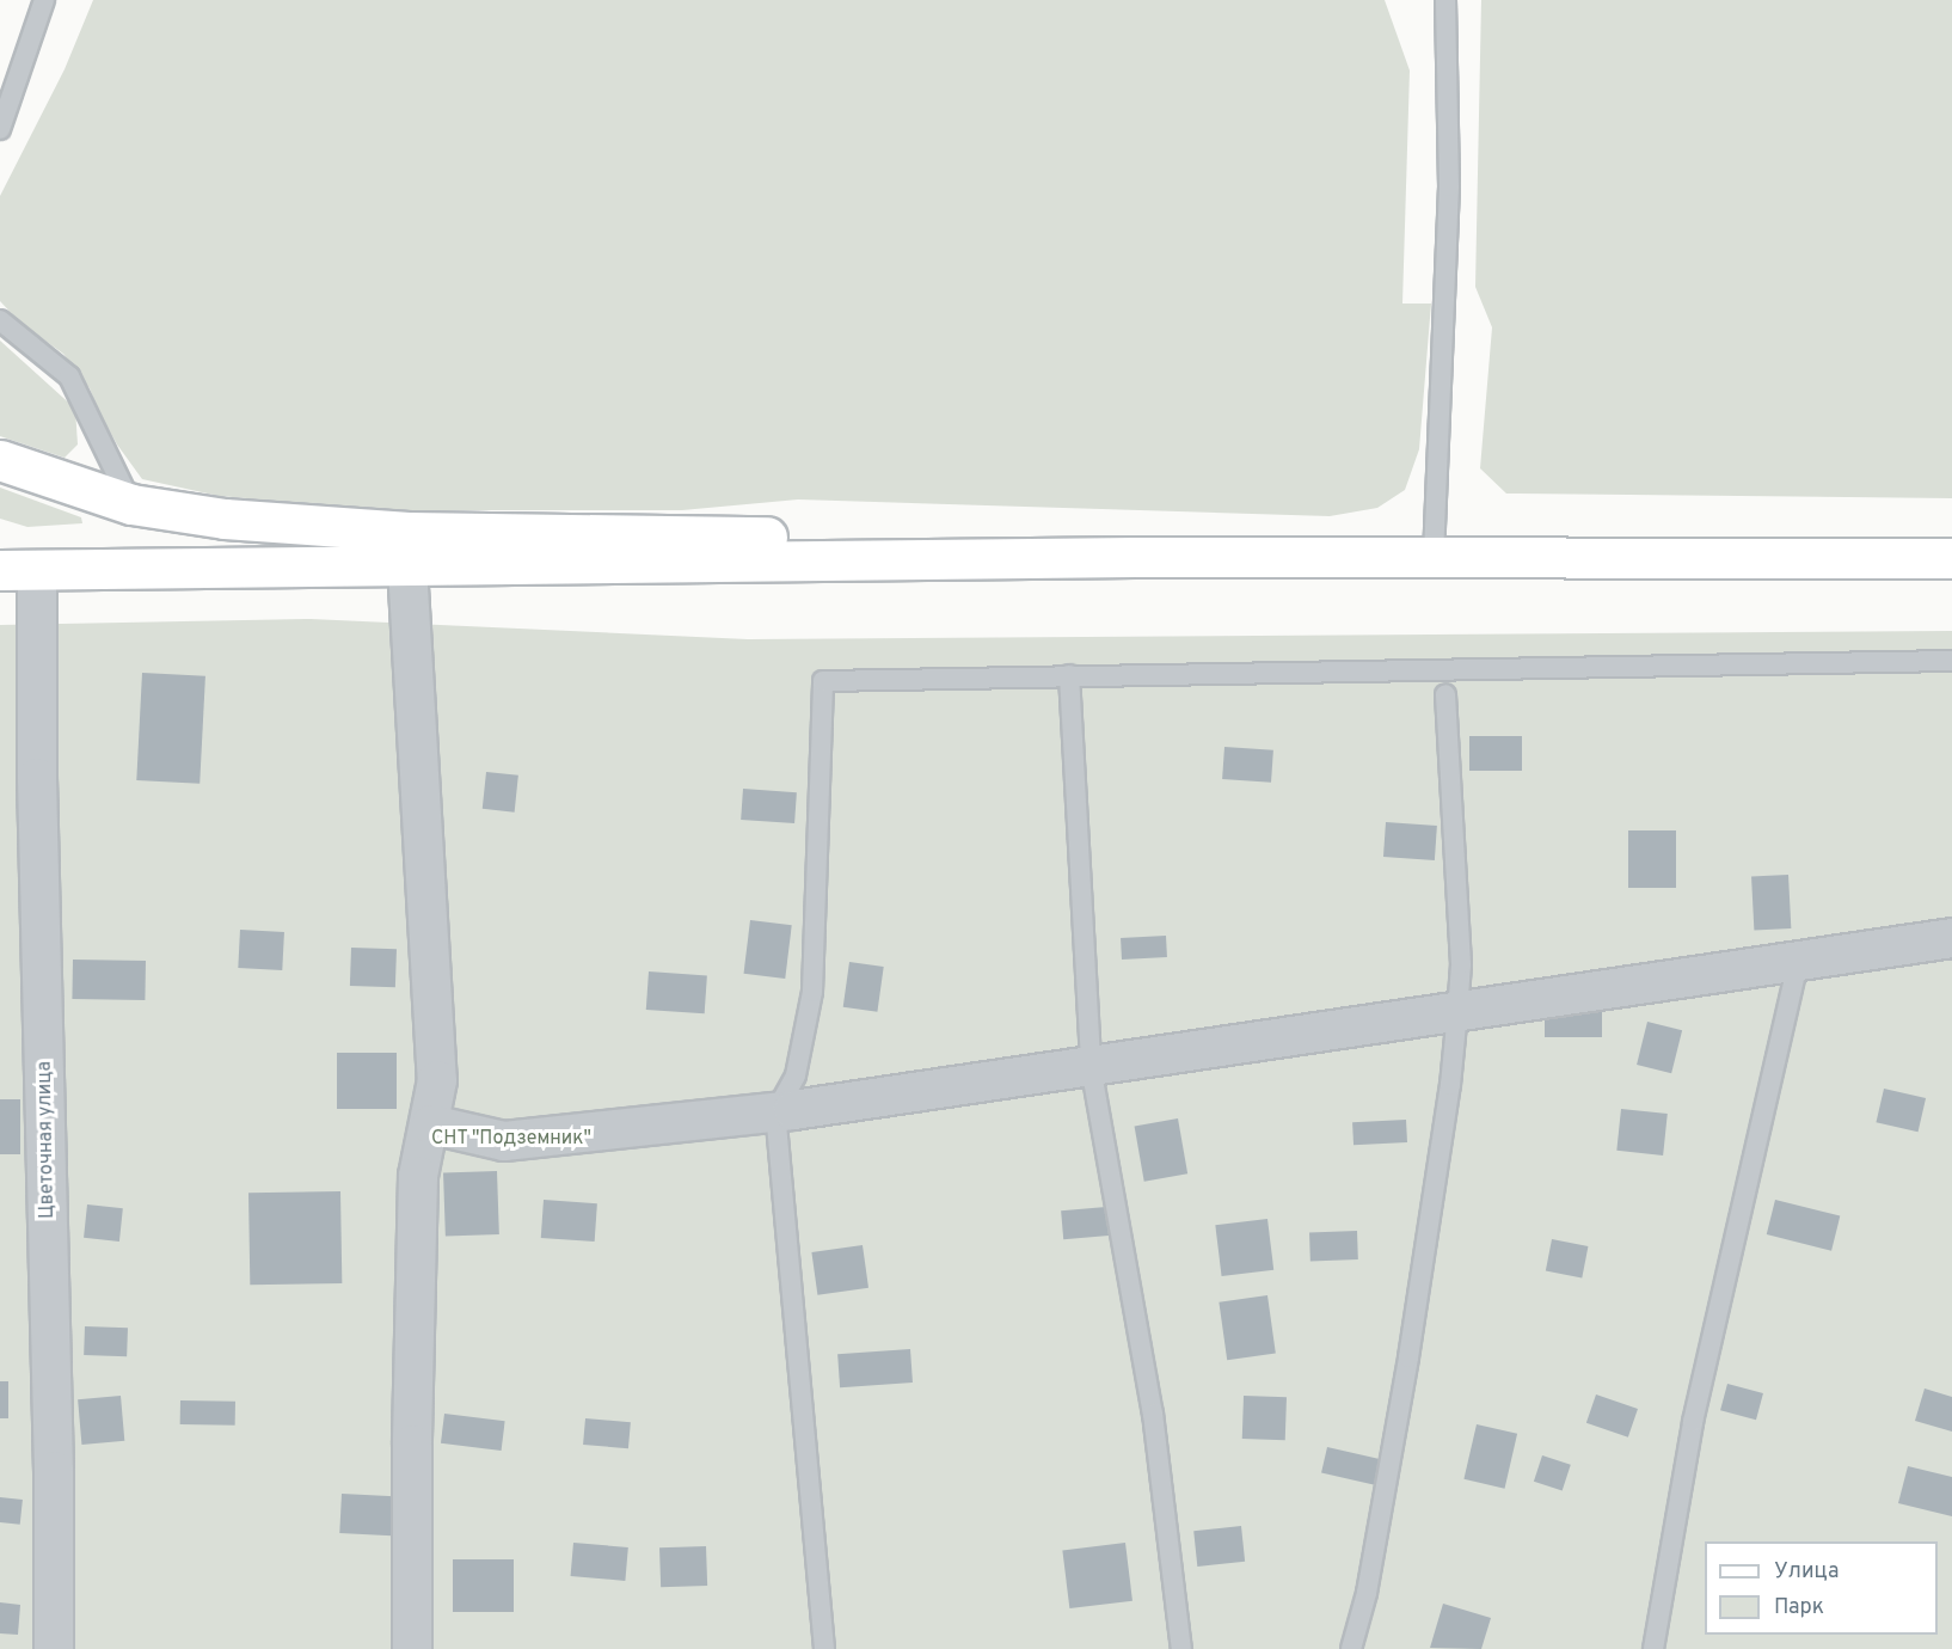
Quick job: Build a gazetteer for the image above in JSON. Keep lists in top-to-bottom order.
{
  "streets": {
    "street": ["Цветочная улица"]
  },
  "parks": ["СНТ \"Подземник\""],
  "legend": ["Улица", "Парк"]
}
